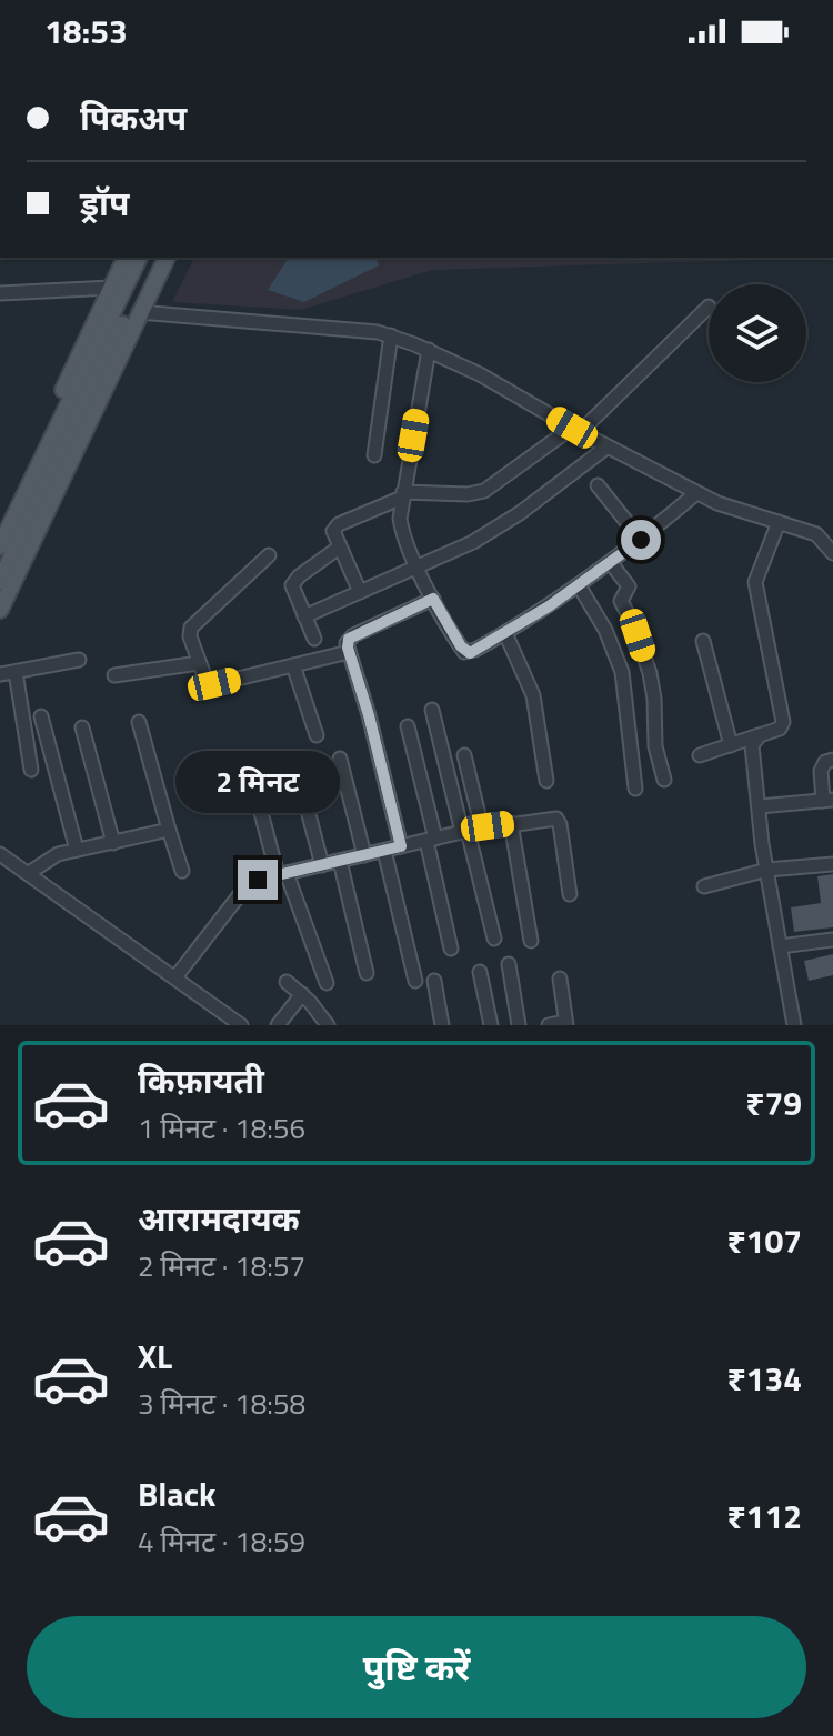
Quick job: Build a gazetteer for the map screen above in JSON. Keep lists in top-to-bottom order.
{
  "page": {
    "status": "18:53",
    "banner": ["पिकअप", "ड्रॉप"],
    "bubble": "2 मिनट",
    "list": [
      {
        "name": "किफ़ायती",
        "note": "1 मिनट · 18:56",
        "value": "₹79"
      },
      {
        "name": "आरामदायक",
        "note": "2 मिनट · 18:57",
        "value": "₹107"
      },
      {
        "name": "XL",
        "note": "3 मिनट · 18:58",
        "value": "₹134"
      },
      {
        "name": "Black",
        "note": "4 मिनट · 18:59",
        "value": "₹112"
      }
    ],
    "buttons": "पुष्टि करें"
  }
}
